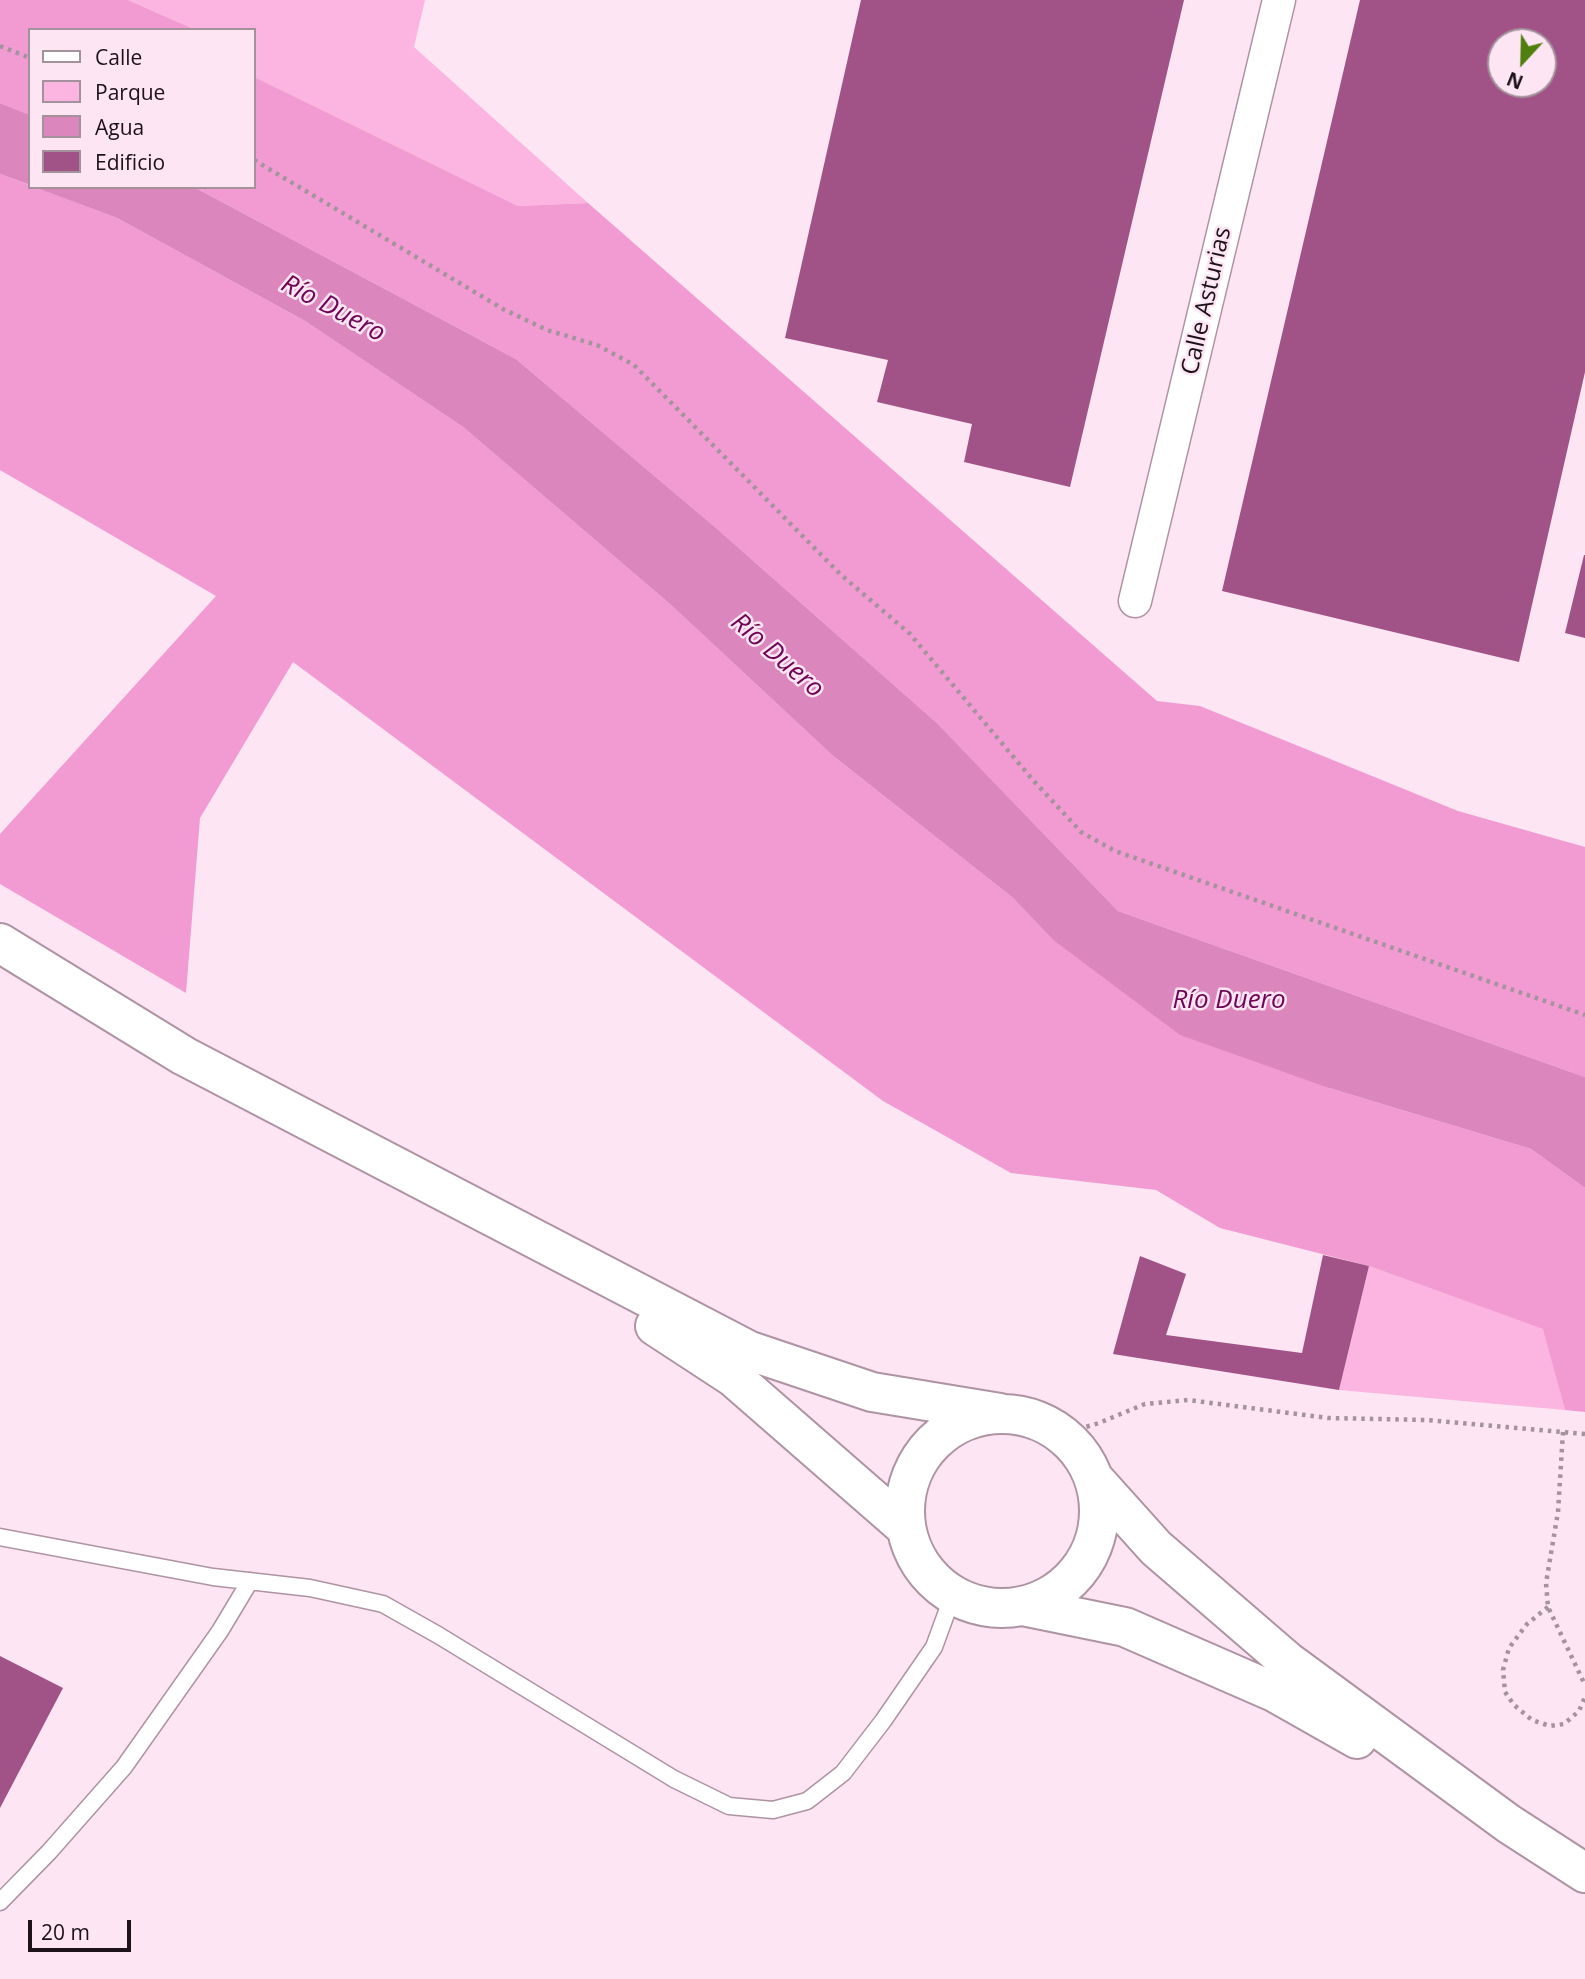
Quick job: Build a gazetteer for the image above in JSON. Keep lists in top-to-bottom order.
{
  "streets": {
    "street": ["Calle Asturias"]
  },
  "water": ["Río Duero"],
  "legend": [
    "Calle",
    "Parque",
    "Agua",
    "Edificio"
  ],
  "scale_bar": "20 m",
  "north": "bottom"
}
